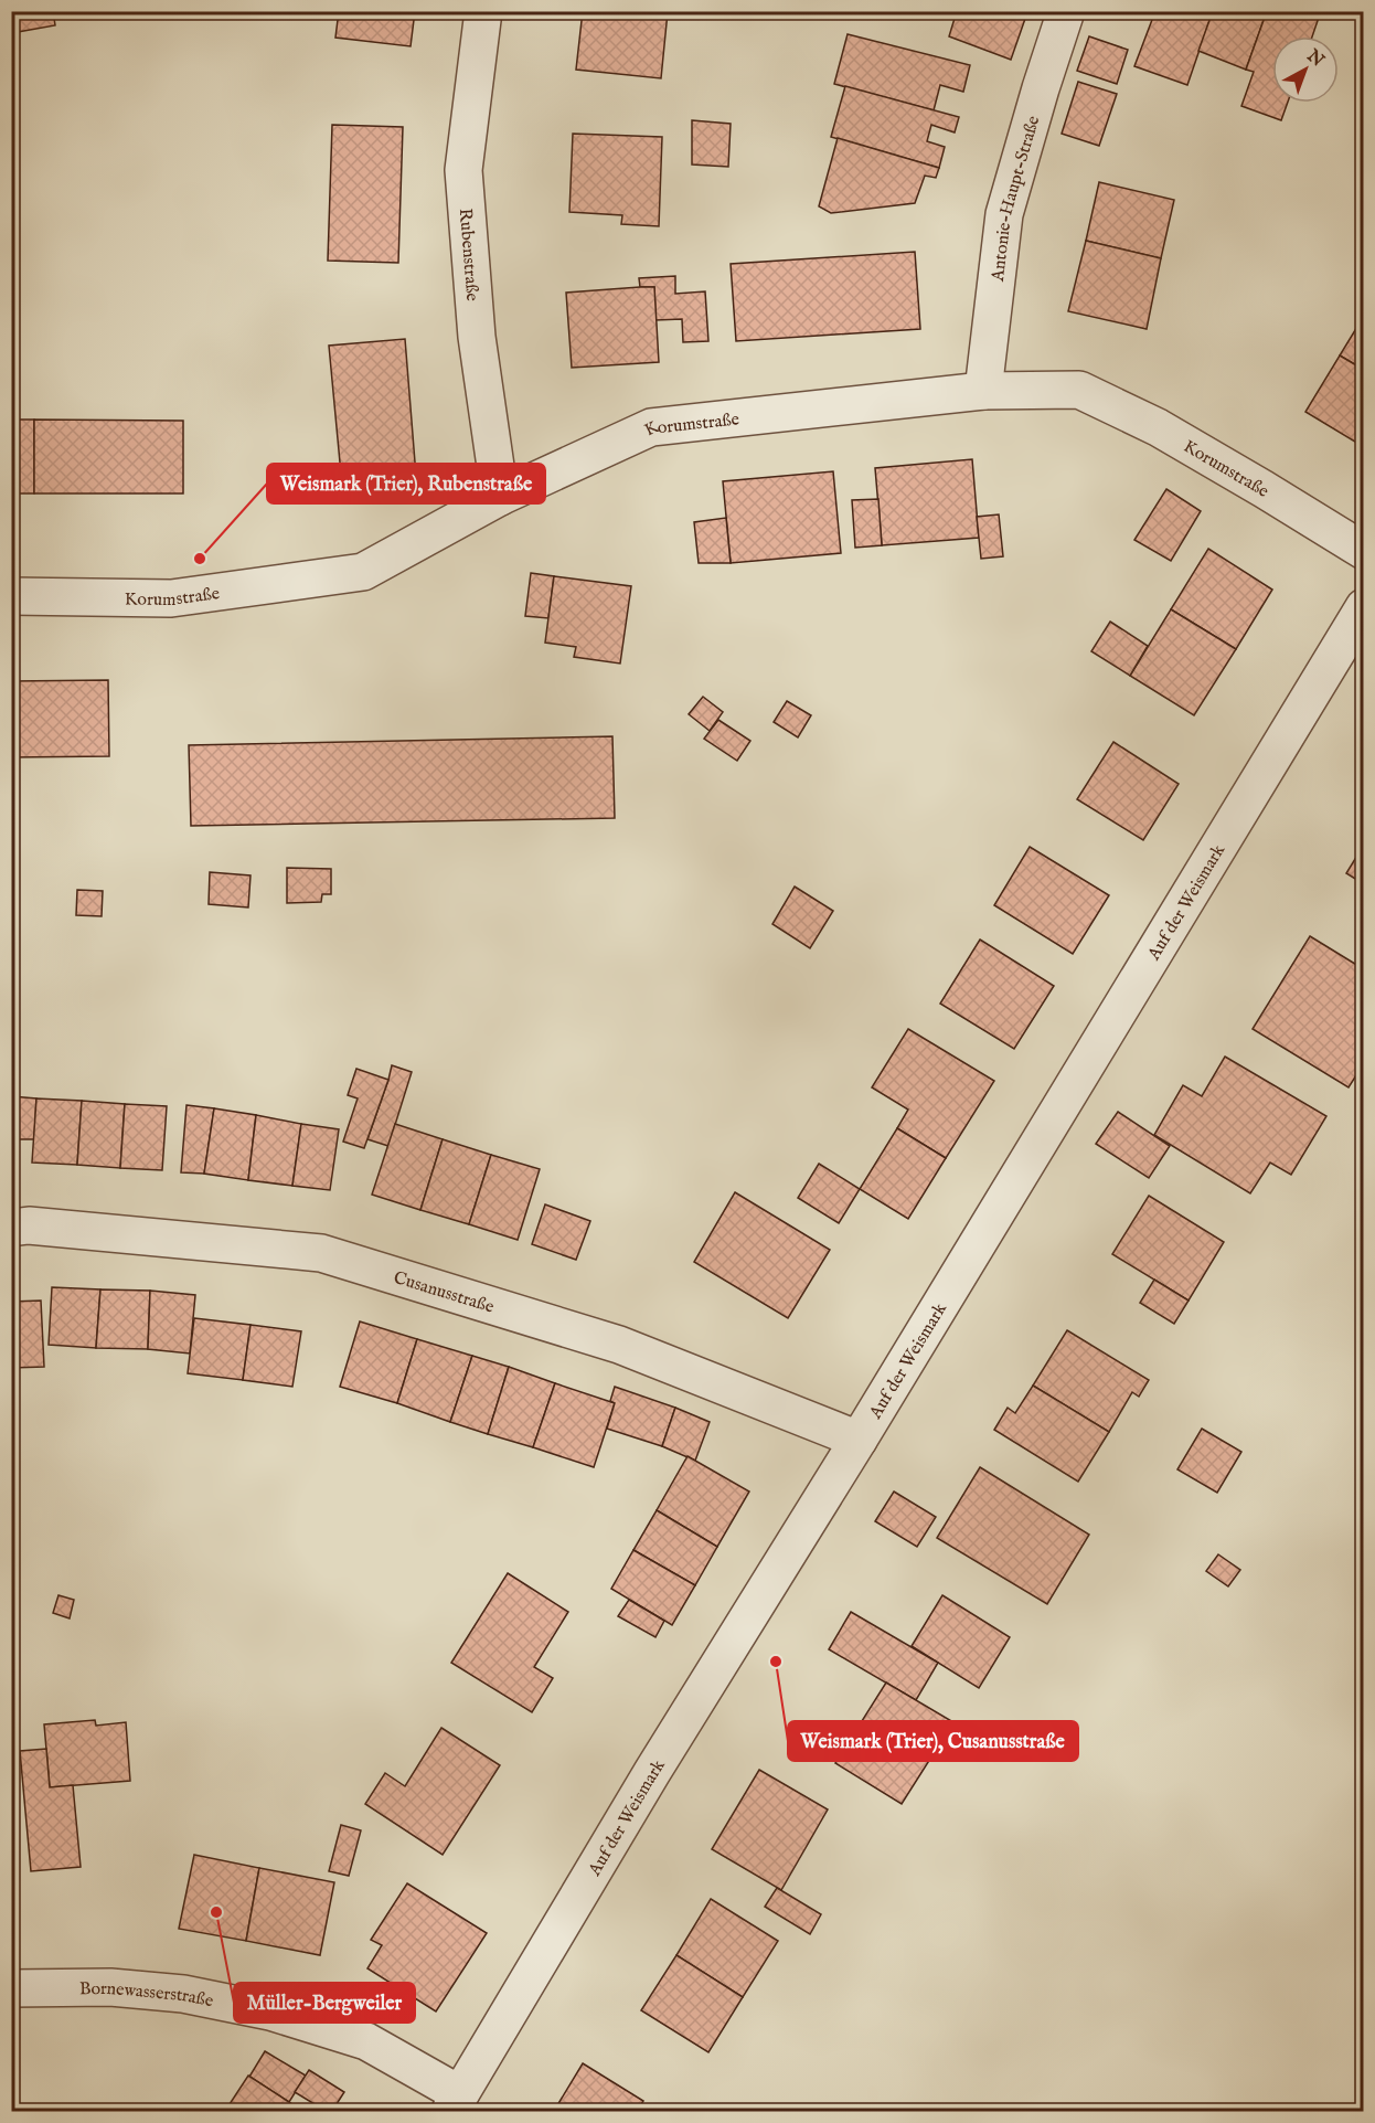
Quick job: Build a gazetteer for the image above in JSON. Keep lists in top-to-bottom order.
{
  "streets": {
    "street": [
      "Antonie-Haupt-Straße",
      "Rubenstraße",
      "Korumstraße",
      "Auf der Weismark",
      "Cusanusstraße",
      "Bornewasserstraße"
    ]
  },
  "crossings": [
    ["Antonie-Haupt-Straße", "Korumstraße"],
    ["Rubenstraße", "Korumstraße"],
    ["Auf der Weismark", "Cusanusstraße"],
    ["Auf der Weismark", "Bornewasserstraße"]
  ],
  "places": ["Weismark (Trier), Rubenstraße", "Weismark (Trier), Cusanusstraße", "Müller-Bergweiler"],
  "north": "top right"
}
